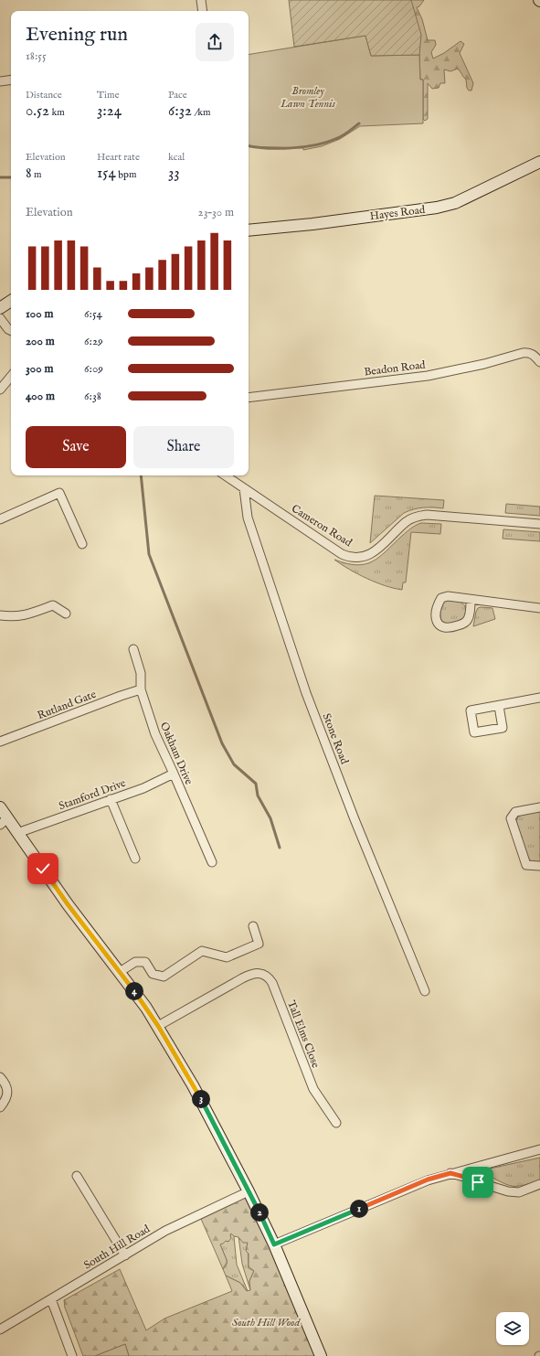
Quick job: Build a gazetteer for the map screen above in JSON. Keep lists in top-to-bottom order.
{
  "streets": {
    "main road": ["Hayes Road"],
    "street": [
      "Beadon Road",
      "Cameron Road",
      "Rutland Gate",
      "Stone Road",
      "Oakham Drive",
      "Stamford Drive",
      "Tall Elms Close",
      "South Hill Road"
    ]
  },
  "crossings": [
    ["Cameron Road", "Stone Road"],
    ["Rutland Gate", "Oakham Drive"],
    ["Oakham Drive", "Stamford Drive"]
  ],
  "parks": ["Bromley Lawn Tennis", "South Hill Wood"],
  "page": {
    "heading": ["Evening run", "18:55"],
    "stats": [
      ["Distance", "0.52 km"],
      ["Time", "3:24"],
      ["Pace", "6:32 /km"],
      ["Elevation", "8 m"],
      ["Heart rate", "154 bpm"],
      ["kcal", "33"]
    ],
    "chart": ["Elevation", "23–30 m"],
    "list": [
      {
        "name": "100 m",
        "note": "6:54"
      },
      {
        "name": "200 m",
        "note": "6:29"
      },
      {
        "name": "300 m",
        "note": "6:09"
      },
      {
        "name": "400 m",
        "note": "6:38"
      }
    ],
    "buttons": ["Save", "Share"],
    "pins": [
      "4",
      "3",
      "1",
      "2"
    ]
  }
}
